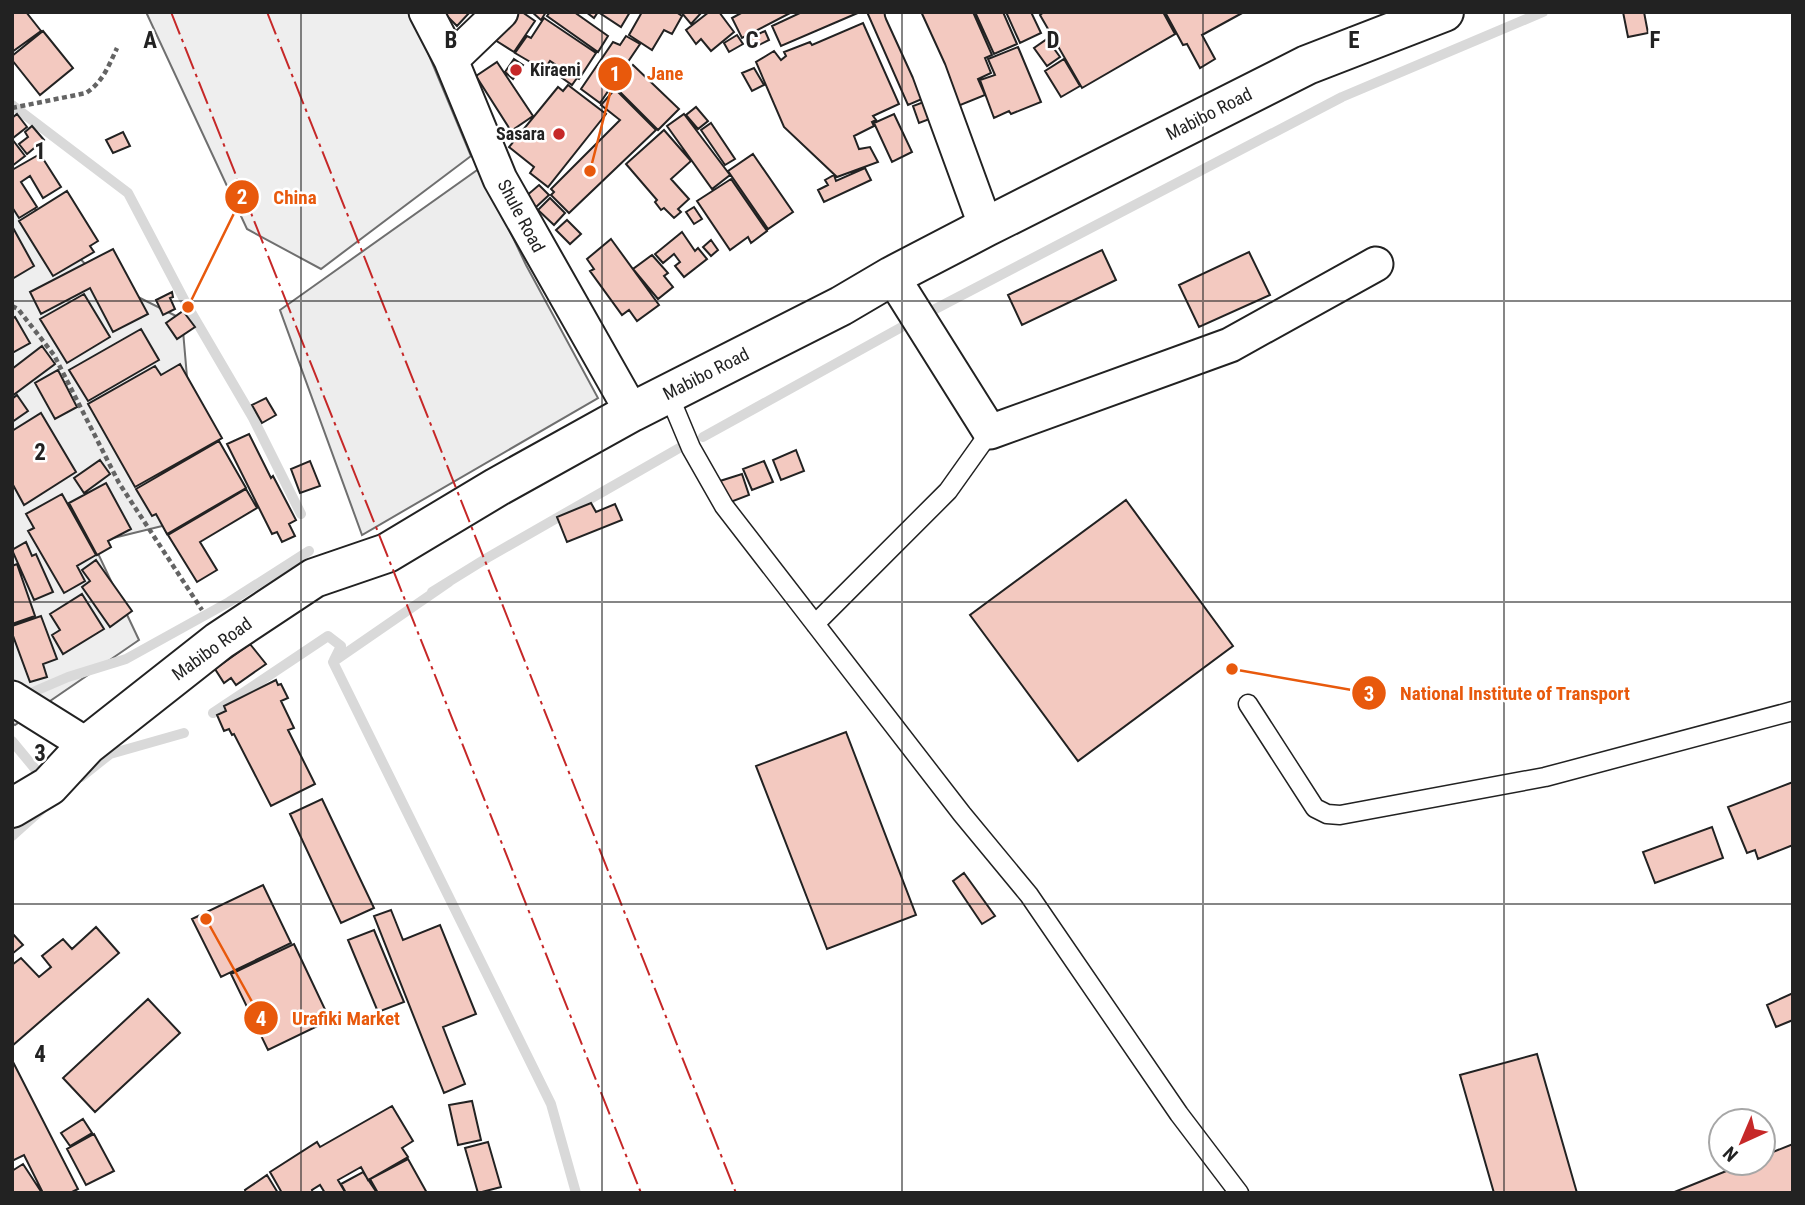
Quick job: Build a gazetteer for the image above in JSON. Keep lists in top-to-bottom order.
{
  "streets": {
    "main road": ["Mabibo Road"],
    "street": ["Shule Road"]
  },
  "crossings": [
    ["Mabibo Road", "Shule Road"]
  ],
  "places": [
    "Kiraeni",
    "Sasara",
    "Jane",
    "China",
    "National Institute of Transport",
    "Urafiki Market"
  ],
  "north": "bottom left",
  "grid": {
    "columns": [
      "A",
      "B",
      "C",
      "D",
      "E",
      "F"
    ],
    "rows": [
      "1",
      "2",
      "3",
      "4"
    ]
  }
}
